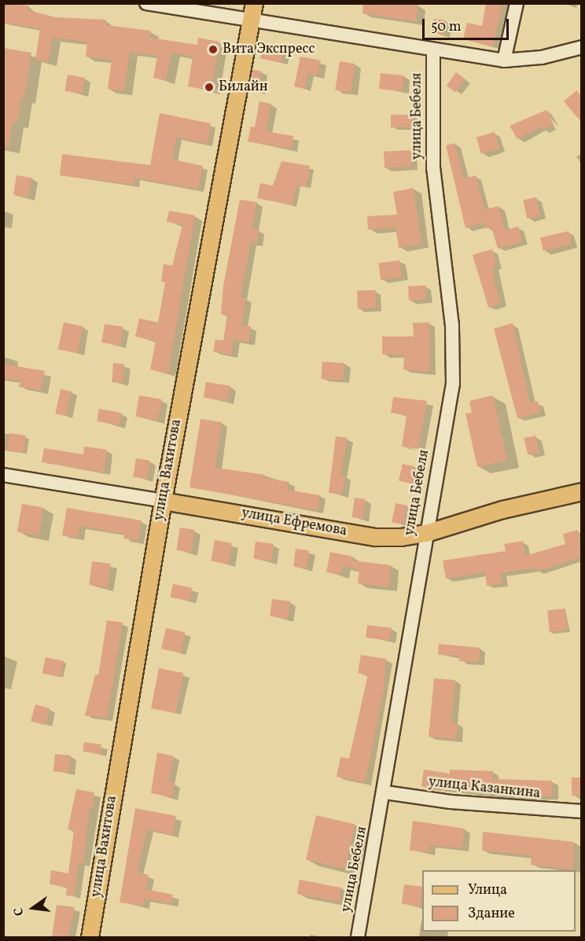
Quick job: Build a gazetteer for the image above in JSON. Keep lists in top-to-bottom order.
{
  "streets": {
    "main road": ["улица Вахитова", "улица Ефремова"],
    "street": ["улица Бебеля", "улица Казанкина"]
  },
  "crossings": [
    ["улица Бебеля", "улица Ефремова"],
    ["улица Бебеля", "улица Казанкина"],
    ["улица Вахитова", "улица Ефремова"]
  ],
  "places": ["Вита Экспресс", "Билайн"],
  "legend": ["Улица", "Здание"],
  "scale_bar": "50 m",
  "north": "left"
}
